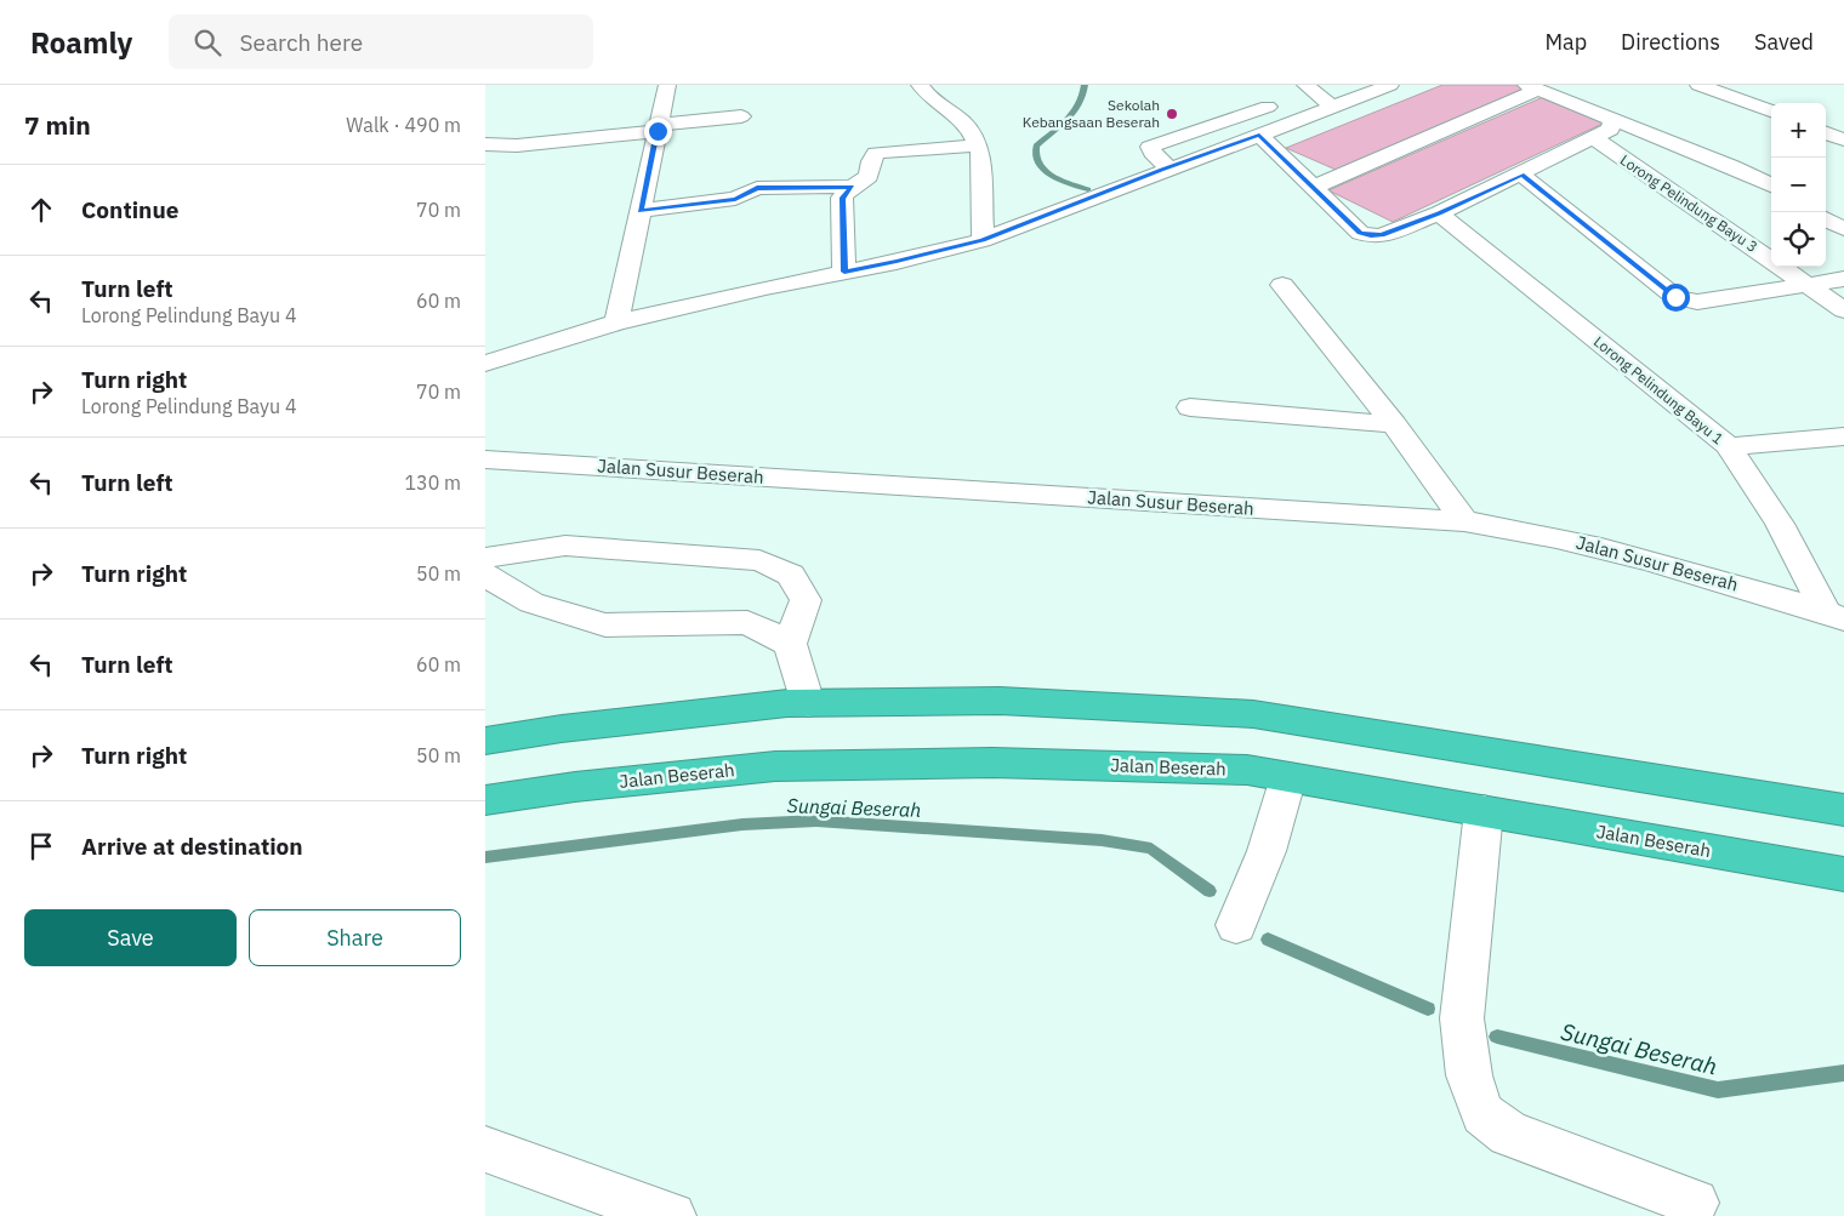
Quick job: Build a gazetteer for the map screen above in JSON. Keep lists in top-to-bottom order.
{
  "streets": {
    "highway": ["Jalan Beserah"],
    "street": ["Lorong Pelindung Bayu 3", "Lorong Pelindung Bayu 1", "Jalan Susur Beserah"]
  },
  "crossings": [
    ["Lorong Pelindung Bayu 1", "Jalan Susur Beserah"]
  ],
  "water": ["Sungai Beserah"],
  "places": ["Sekolah Kebangsaan Beserah"],
  "page": {
    "header": "Roamly",
    "search": "Search here",
    "nav": ["Map", "Directions", "Saved"],
    "heading": ["7 min", "Walk · 490 m"],
    "map_buttons": ["+", "−"],
    "list": [
      ["Continue", "70 m"],
      ["Turn left", "Lorong Pelindung Bayu 4", "60 m"],
      ["Turn right", "Lorong Pelindung Bayu 4", "70 m"],
      ["Turn left", "130 m"],
      ["Turn right", "50 m"],
      ["Turn left", "60 m"],
      ["Turn right", "50 m"],
      "Arrive at destination"
    ],
    "buttons": ["Save", "Share"]
  }
}
